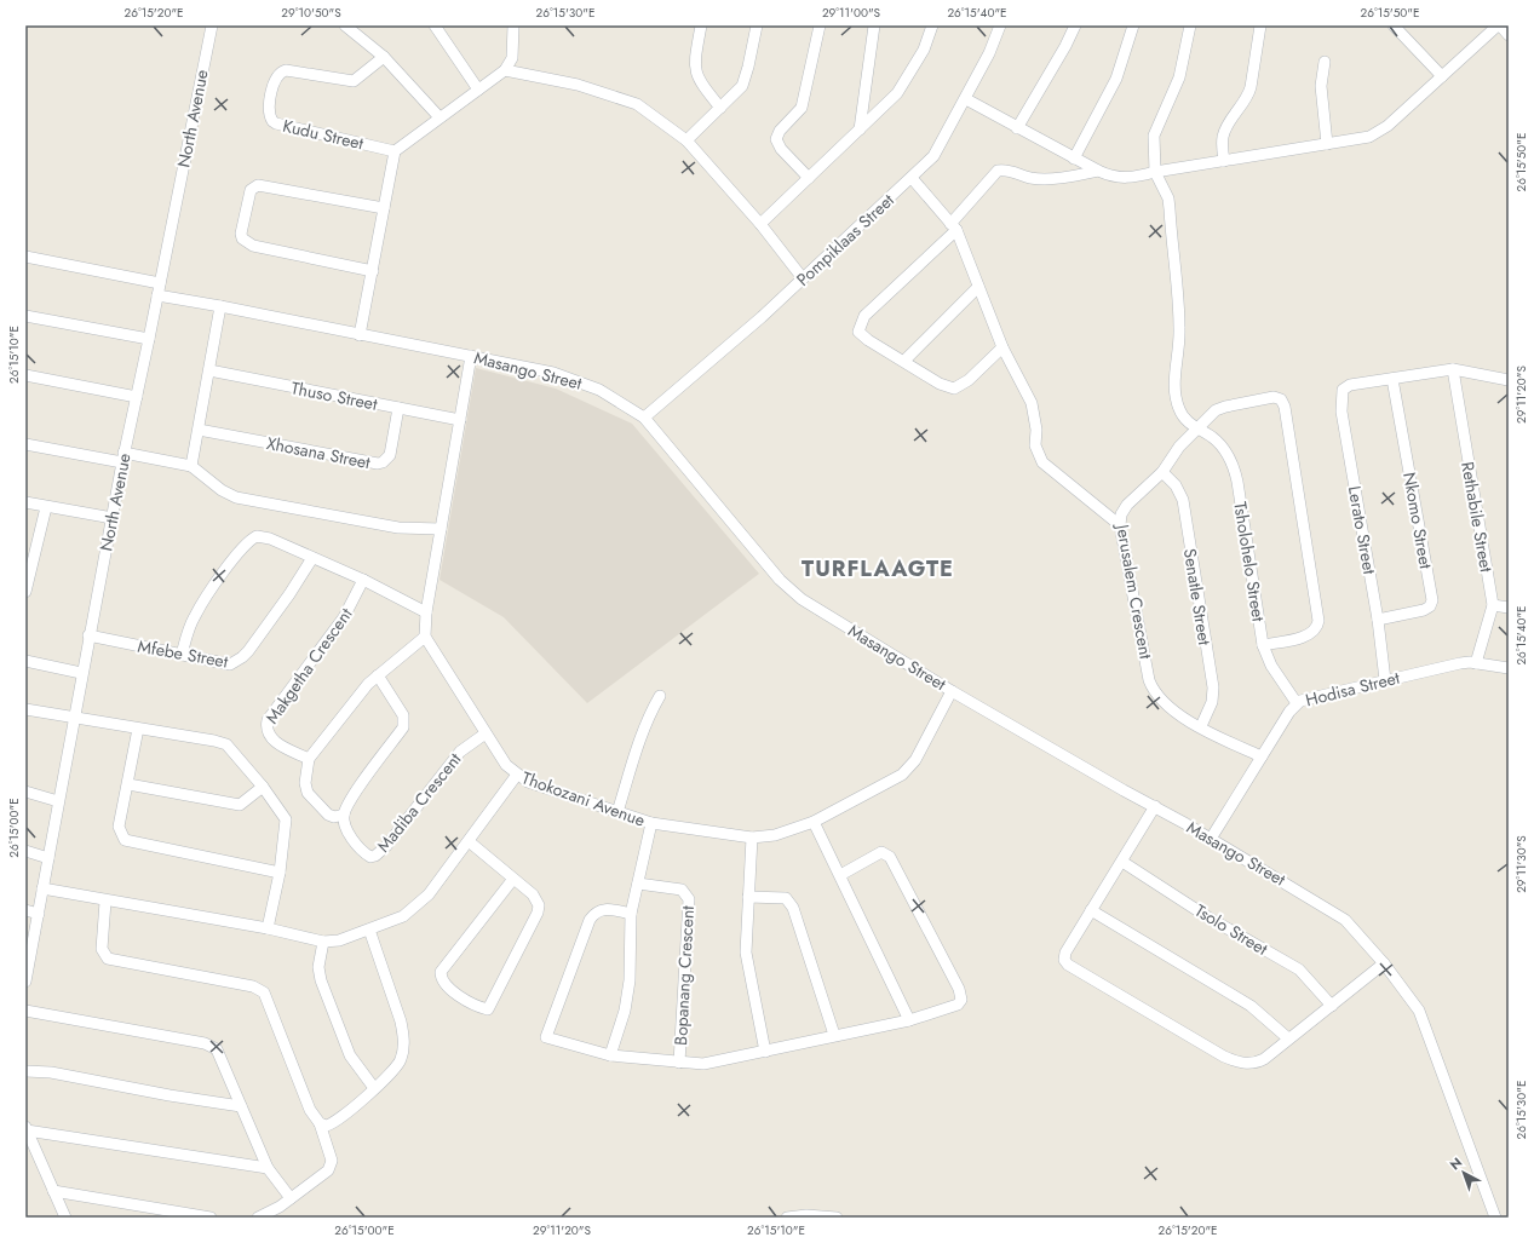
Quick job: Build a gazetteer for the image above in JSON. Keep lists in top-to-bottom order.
{
  "streets": {
    "street": [
      "North Avenue",
      "Kudu Street",
      "Pompiklaas Street",
      "Masango Street",
      "Thuso Street",
      "Xhosana Street",
      "Rethabile Street",
      "Nkomo Street",
      "Lerato Street",
      "Tsholohelo Street",
      "Jerusalem Crescent",
      "Senatle Street",
      "Mfebe Street",
      "Makgetha Crescent",
      "Hodisa Street",
      "Thokozani Avenue",
      "Madiba Crescent",
      "Tsolo Street",
      "Bopanang Crescent"
    ]
  },
  "crossings": [
    ["North Avenue", "Masango Street"],
    ["North Avenue", "Mfebe Street"],
    ["Pompiklaas Street", "Masango Street"],
    ["Masango Street", "Hodisa Street"],
    ["Masango Street", "Thokozani Avenue"],
    ["Thuso Street", "Xhosana Street"],
    ["Rethabile Street", "Hodisa Street"],
    ["Nkomo Street", "Lerato Street"],
    ["Lerato Street", "Hodisa Street"],
    ["Tsholohelo Street", "Jerusalem Crescent"],
    ["Tsholohelo Street", "Hodisa Street"],
    ["Jerusalem Crescent", "Senatle Street"],
    ["Jerusalem Crescent", "Hodisa Street"],
    ["Thokozani Avenue", "Madiba Crescent"]
  ],
  "districts": ["TURFLAAGTE"],
  "north": "top left",
  "coordinates": [
    "26°15'20\"E",
    "29°10'50\"S",
    "26°15'30\"E",
    "29°11'00\"S",
    "26°15'40\"E",
    "26°15'50\"E",
    "26°15'10\"E",
    "29°11'20\"S",
    "26°15'00\"E",
    "29°11'30\"S"
  ]
}
